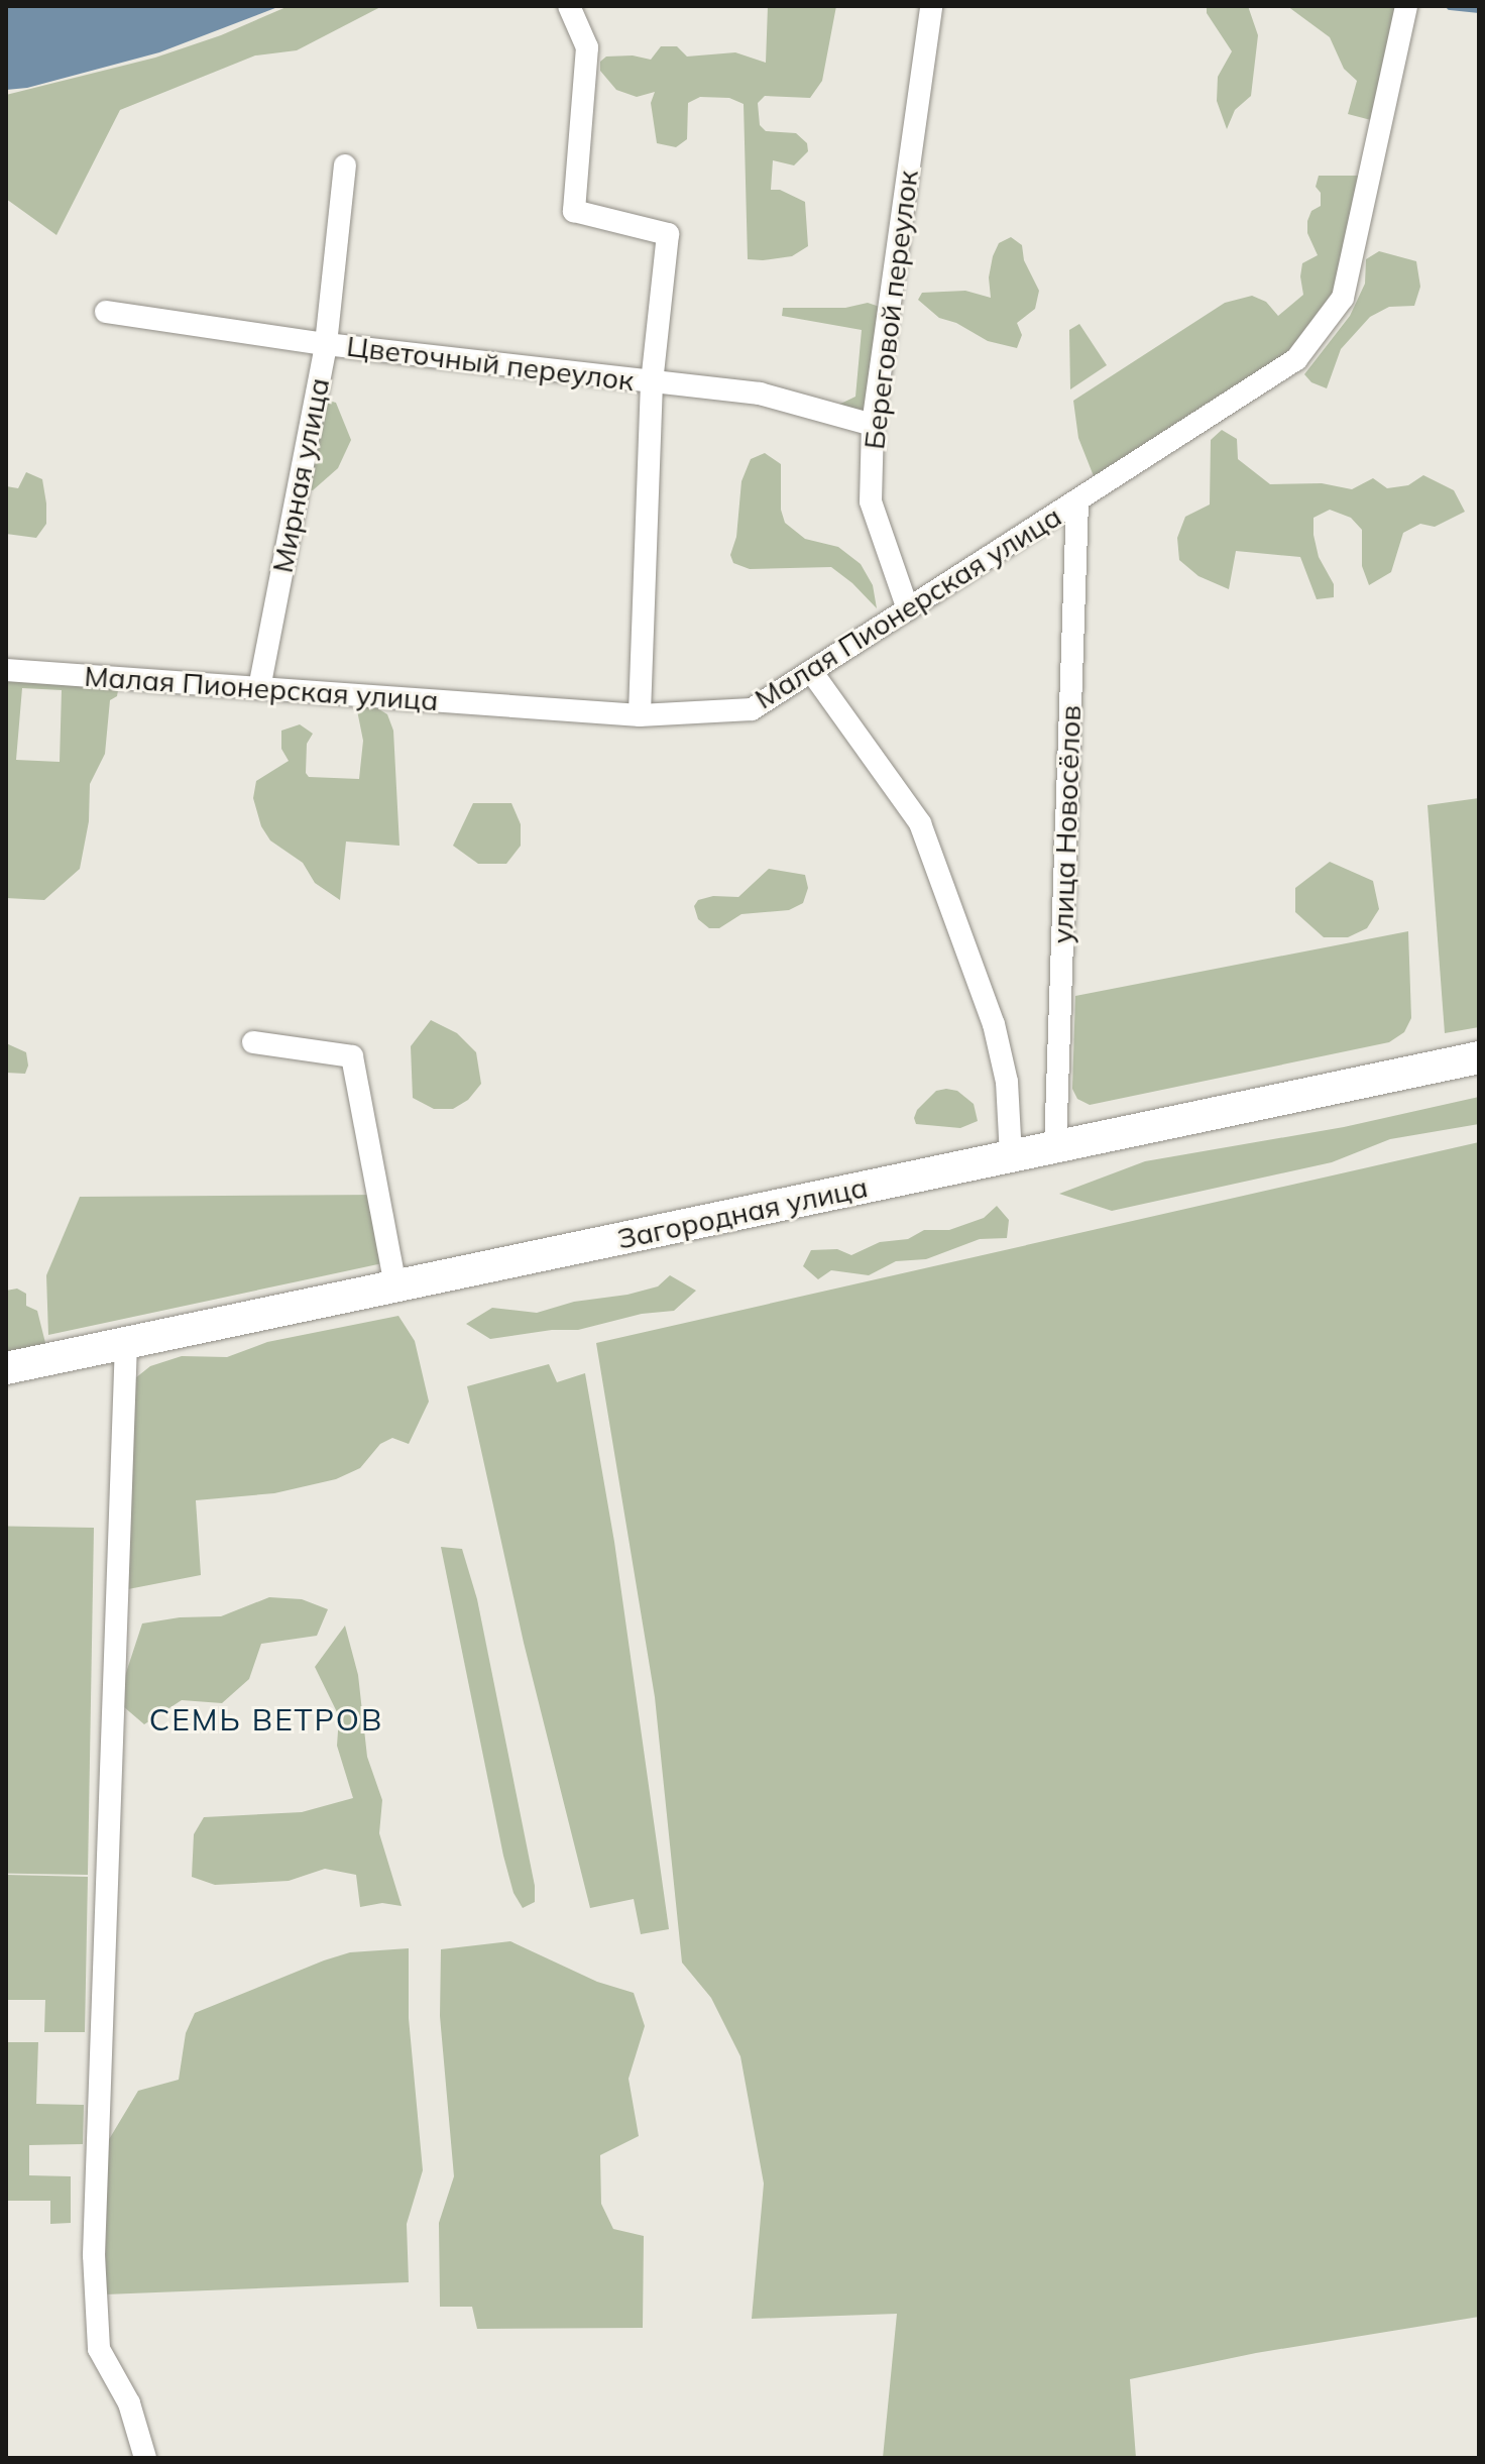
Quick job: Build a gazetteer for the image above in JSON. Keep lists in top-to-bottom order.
{
  "streets": {
    "highway": ["Загородная улица"],
    "street": [
      "Береговой переулок",
      "Цветочный переулок",
      "Мирная улица",
      "Малая Пионерская улица",
      "улица Новосёлов"
    ]
  },
  "crossings": [
    ["Береговой переулок", "Цветочный переулок"],
    ["Береговой переулок", "Малая Пионерская улица"],
    ["Цветочный переулок", "Мирная улица"],
    ["Мирная улица", "Малая Пионерская улица"],
    ["Малая Пионерская улица", "улица Новосёлов"],
    ["улица Новосёлов", "Загородная улица"]
  ],
  "districts": ["СЕМЬ ВЕТРОВ"]
}
